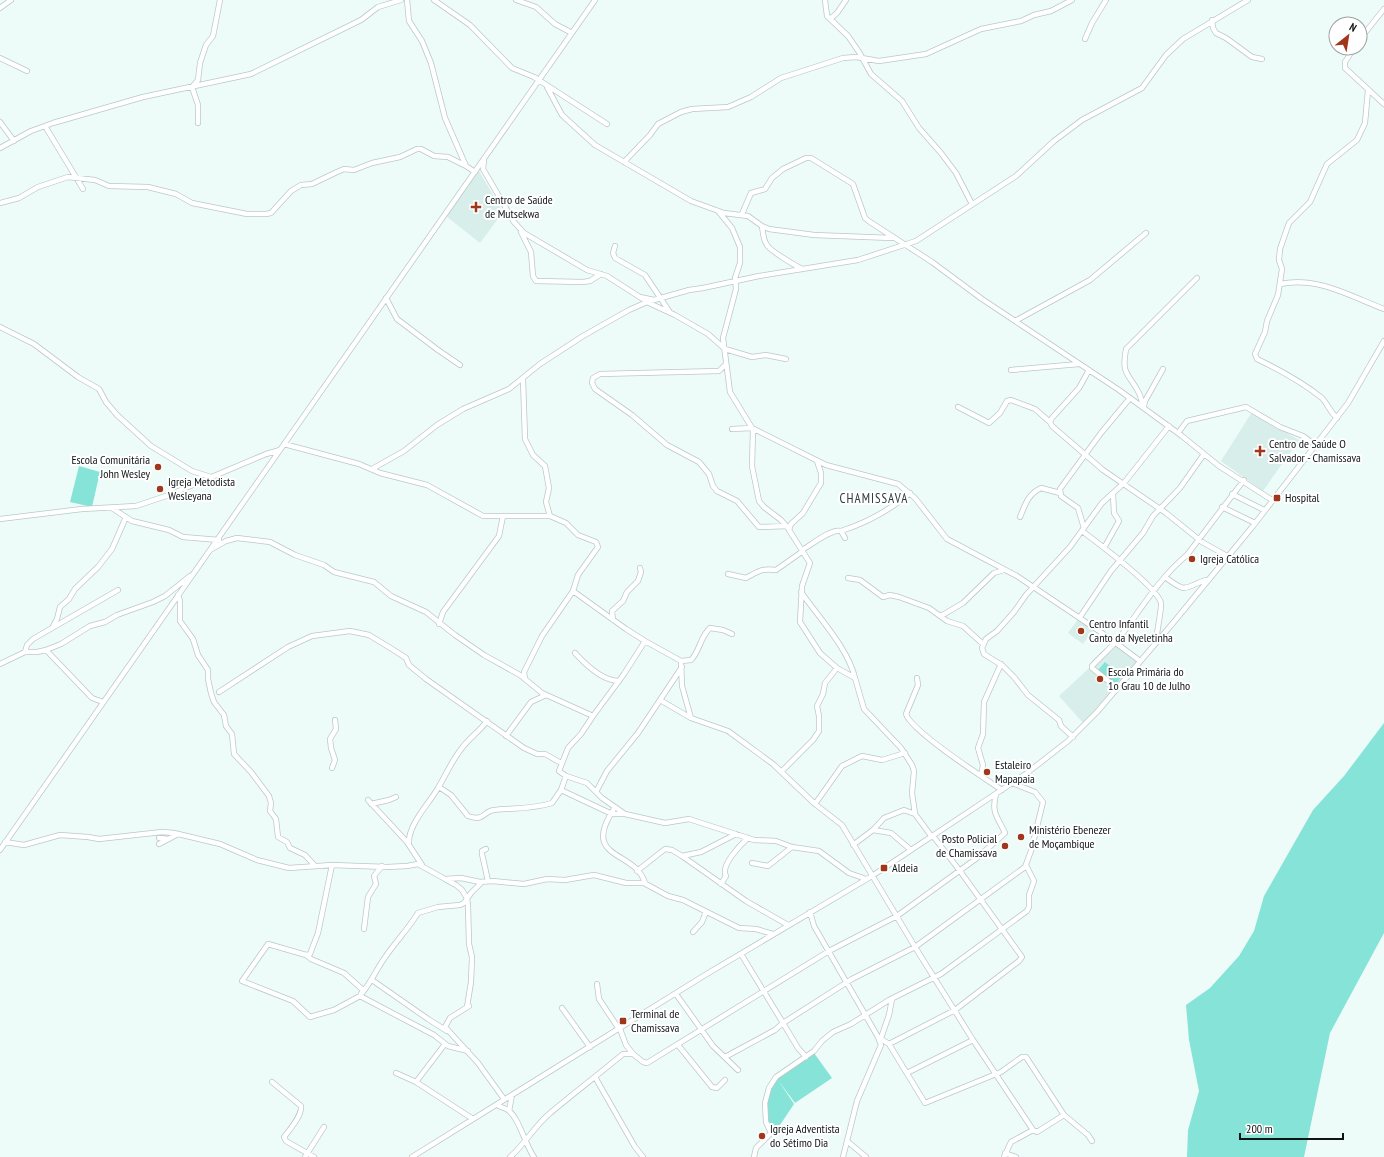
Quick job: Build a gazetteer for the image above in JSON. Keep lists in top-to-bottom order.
{
  "districts": ["CHAMISSAVA"],
  "places": {
    "health": ["Centro de Saúde de Mutsekwa", "Centro de Saúde O Salvador - Chamissava"],
    "other": [
      "Escola Comunitária John Wesley",
      "Igreja Metodista Wesleyana",
      "Igreja Católica",
      "Centro Infantil Canto da Nyeletinha",
      "Escola Primária do 1o Grau 10 de Julho",
      "Estaleiro Mapapaia",
      "Ministério Ebenezer de Moçambique",
      "Posto Policial de Chamissava",
      "Igreja Adventista do Sétimo Dia"
    ],
    "transit": ["Hospital", "Aldeia", "Terminal de Chamissava"]
  },
  "scale_bar": "200 m",
  "north": "top right"
}
